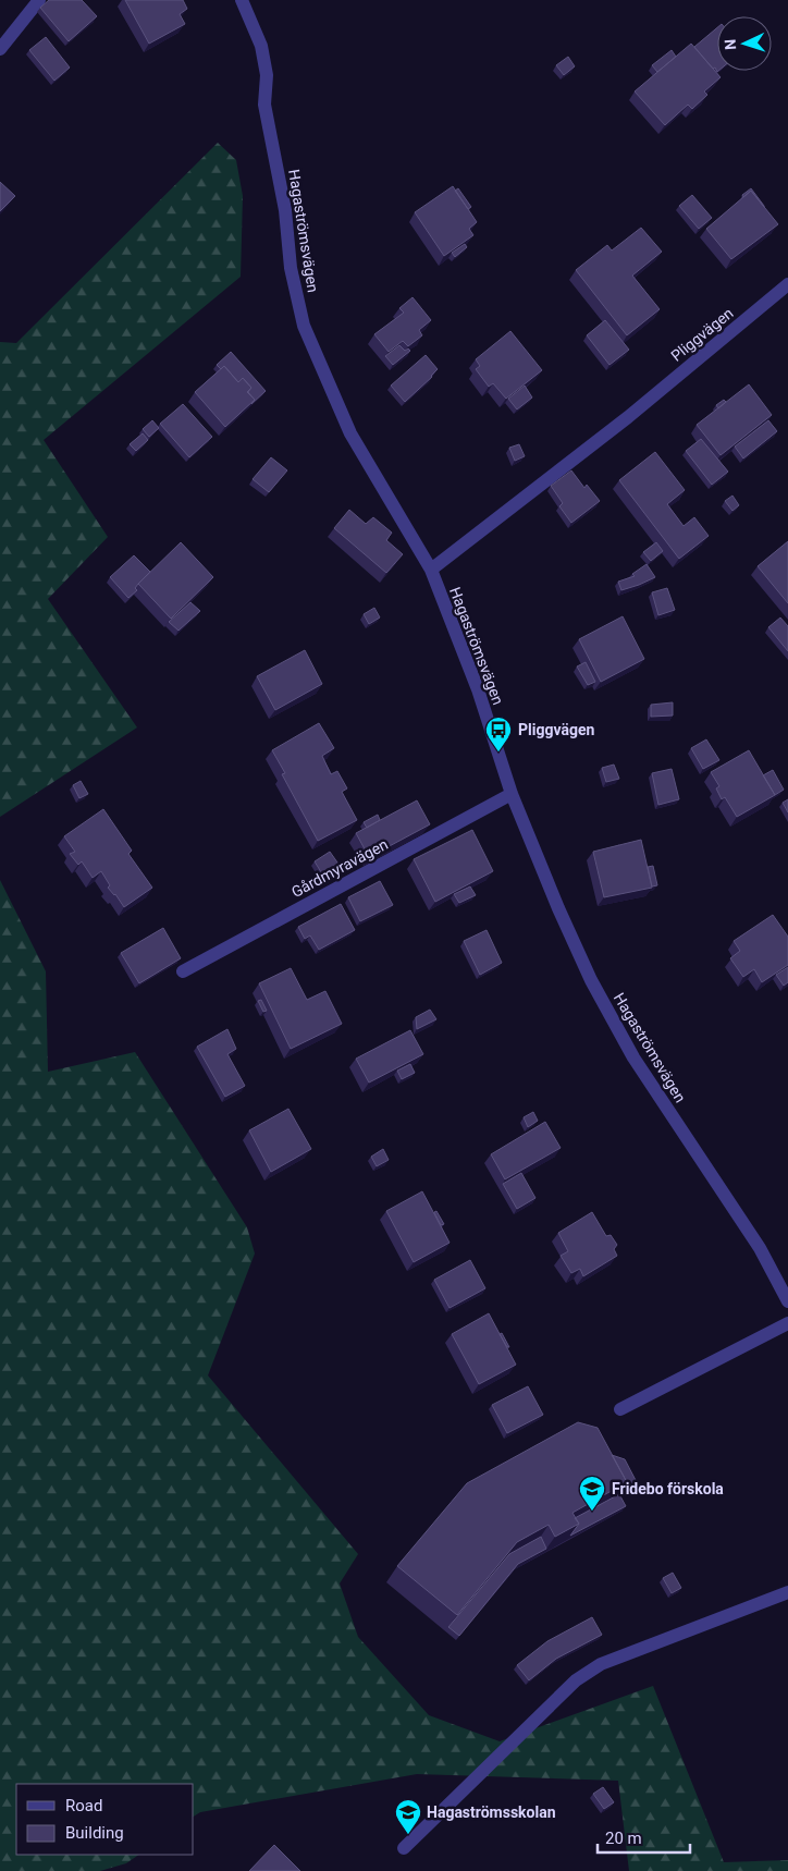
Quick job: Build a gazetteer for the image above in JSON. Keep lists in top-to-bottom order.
{
  "streets": {
    "street": ["Hagaströmsvägen", "Pliggvägen", "Gårdmyravägen"]
  },
  "crossings": [
    ["Hagaströmsvägen", "Pliggvägen"],
    ["Hagaströmsvägen", "Gårdmyravägen"]
  ],
  "places": {
    "bus stop": ["Pliggvägen"],
    "school or university": ["Fridebo förskola", "Hagaströmsskolan"]
  },
  "legend": ["Road", "Building"],
  "scale_bar": "20 m",
  "north": "left"
}
